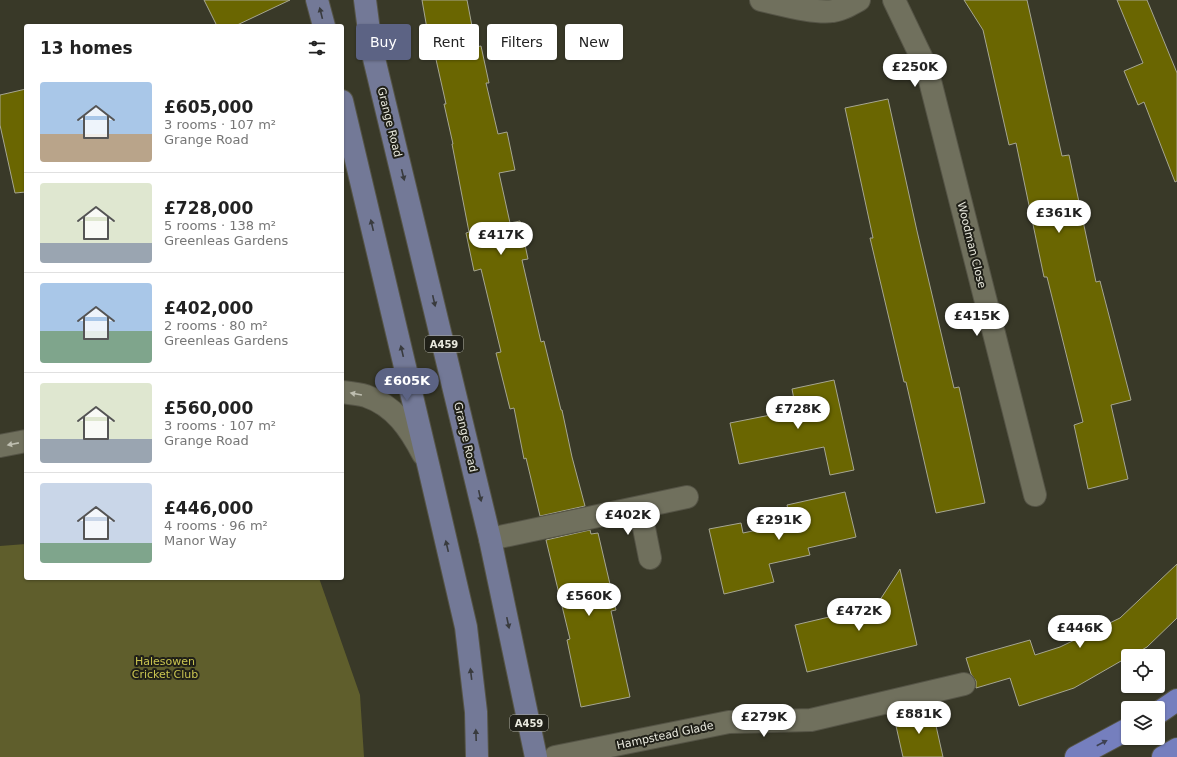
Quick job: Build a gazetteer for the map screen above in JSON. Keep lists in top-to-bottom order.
{
  "streets": {
    "main road": ["Grange Road", "A459"],
    "street": ["Woodman Close", "Hampstead Glade"]
  },
  "parks": ["Halesowen Cricket Club"],
  "page": {
    "chip": [
      "Buy",
      "Rent",
      "Filters",
      "New"
    ],
    "heading": "13 homes",
    "price": [
      "£250K",
      "£361K",
      "£417K",
      "£415K",
      "£605K",
      "£728K",
      "£402K",
      "£291K",
      "£560K",
      "£472K",
      "£446K",
      "£881K",
      "£279K"
    ],
    "list": [
      {
        "name": "£605,000",
        "note": "3 rooms · 107 m² · Grange Road"
      },
      {
        "name": "£728,000",
        "note": "5 rooms · 138 m² · Greenleas Gardens"
      },
      {
        "name": "£402,000",
        "note": "2 rooms · 80 m² · Greenleas Gardens"
      },
      {
        "name": "£560,000",
        "note": "3 rooms · 107 m² · Grange Road"
      },
      {
        "name": "£446,000",
        "note": "4 rooms · 96 m² · Manor Way"
      }
    ]
  }
}
